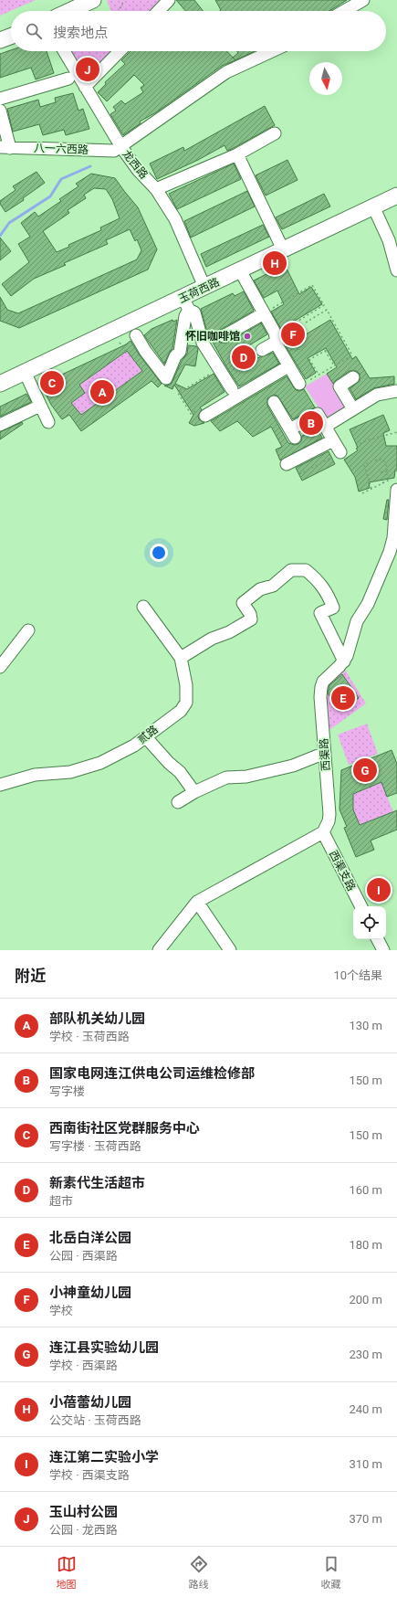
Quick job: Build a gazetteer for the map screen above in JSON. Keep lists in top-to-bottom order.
{
  "streets": {
    "main road": ["玉荷西路"],
    "street": [
      "八一六西路",
      "龙西路",
      "贰路",
      "西渠路",
      "西渠支路"
    ]
  },
  "crossings": [
    ["八一六西路", "龙西路"],
    ["龙西路", "玉荷西路"],
    ["西渠路", "西渠支路"]
  ],
  "places": ["怀旧咖啡馆"],
  "north": "bottom",
  "page": {
    "search": "搜索地点",
    "pins": [
      "J",
      "H",
      "F",
      "D",
      "C",
      "A",
      "B",
      "E",
      "G",
      "I"
    ],
    "heading": ["附近", "10个结果"],
    "list": [
      {
        "mark": "A",
        "name": "部队机关幼儿园",
        "note": "学校 · 玉荷西路",
        "value": "130 m"
      },
      {
        "mark": "B",
        "name": "国家电网连江供电公司运维检修部",
        "note": "写字楼",
        "value": "150 m"
      },
      {
        "mark": "C",
        "name": "西南街社区党群服务中心",
        "note": "写字楼 · 玉荷西路",
        "value": "150 m"
      },
      {
        "mark": "D",
        "name": "新素代生活超市",
        "note": "超市",
        "value": "160 m"
      },
      {
        "mark": "E",
        "name": "北岳白洋公园",
        "note": "公园 · 西渠路",
        "value": "180 m"
      },
      {
        "mark": "F",
        "name": "小神童幼儿园",
        "note": "学校",
        "value": "200 m"
      },
      {
        "mark": "G",
        "name": "连江县实验幼儿园",
        "note": "学校 · 西渠路",
        "value": "230 m"
      },
      {
        "mark": "H",
        "name": "小蓓蕾幼儿园",
        "note": "公交站 · 玉荷西路",
        "value": "240 m"
      },
      {
        "mark": "I",
        "name": "连江第二实验小学",
        "note": "学校 · 西渠支路",
        "value": "310 m"
      },
      {
        "mark": "J",
        "name": "玉山村公园",
        "note": "公园 · 龙西路",
        "value": "370 m"
      }
    ],
    "nav": ["地图", "路线", "收藏"]
  }
}
